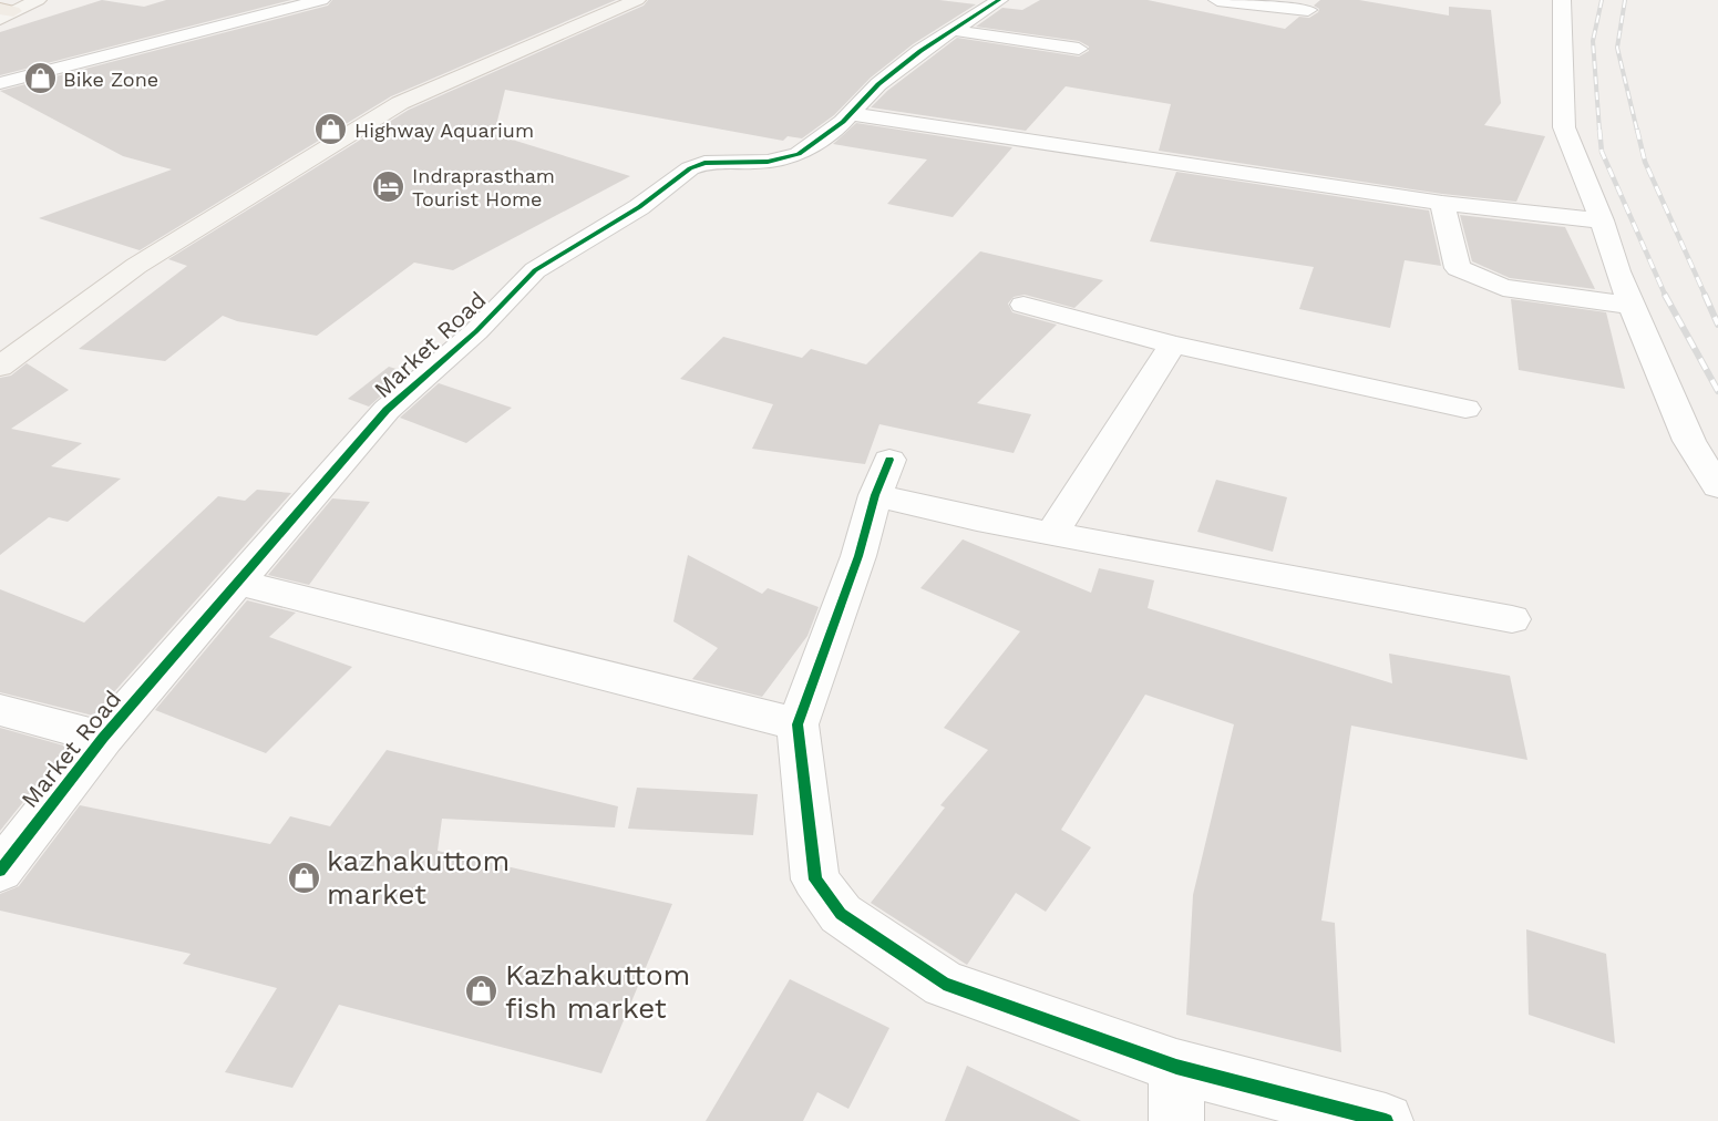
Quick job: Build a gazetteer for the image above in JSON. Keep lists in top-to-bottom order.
{
  "streets": {
    "street": ["Market Road"]
  },
  "places": {
    "shop": [
      "Bike Zone",
      "Highway Aquarium",
      "kazhakuttom market",
      "Kazhakuttom fish market"
    ],
    "hotel": ["Indraprastham Tourist Home"]
  }
}
